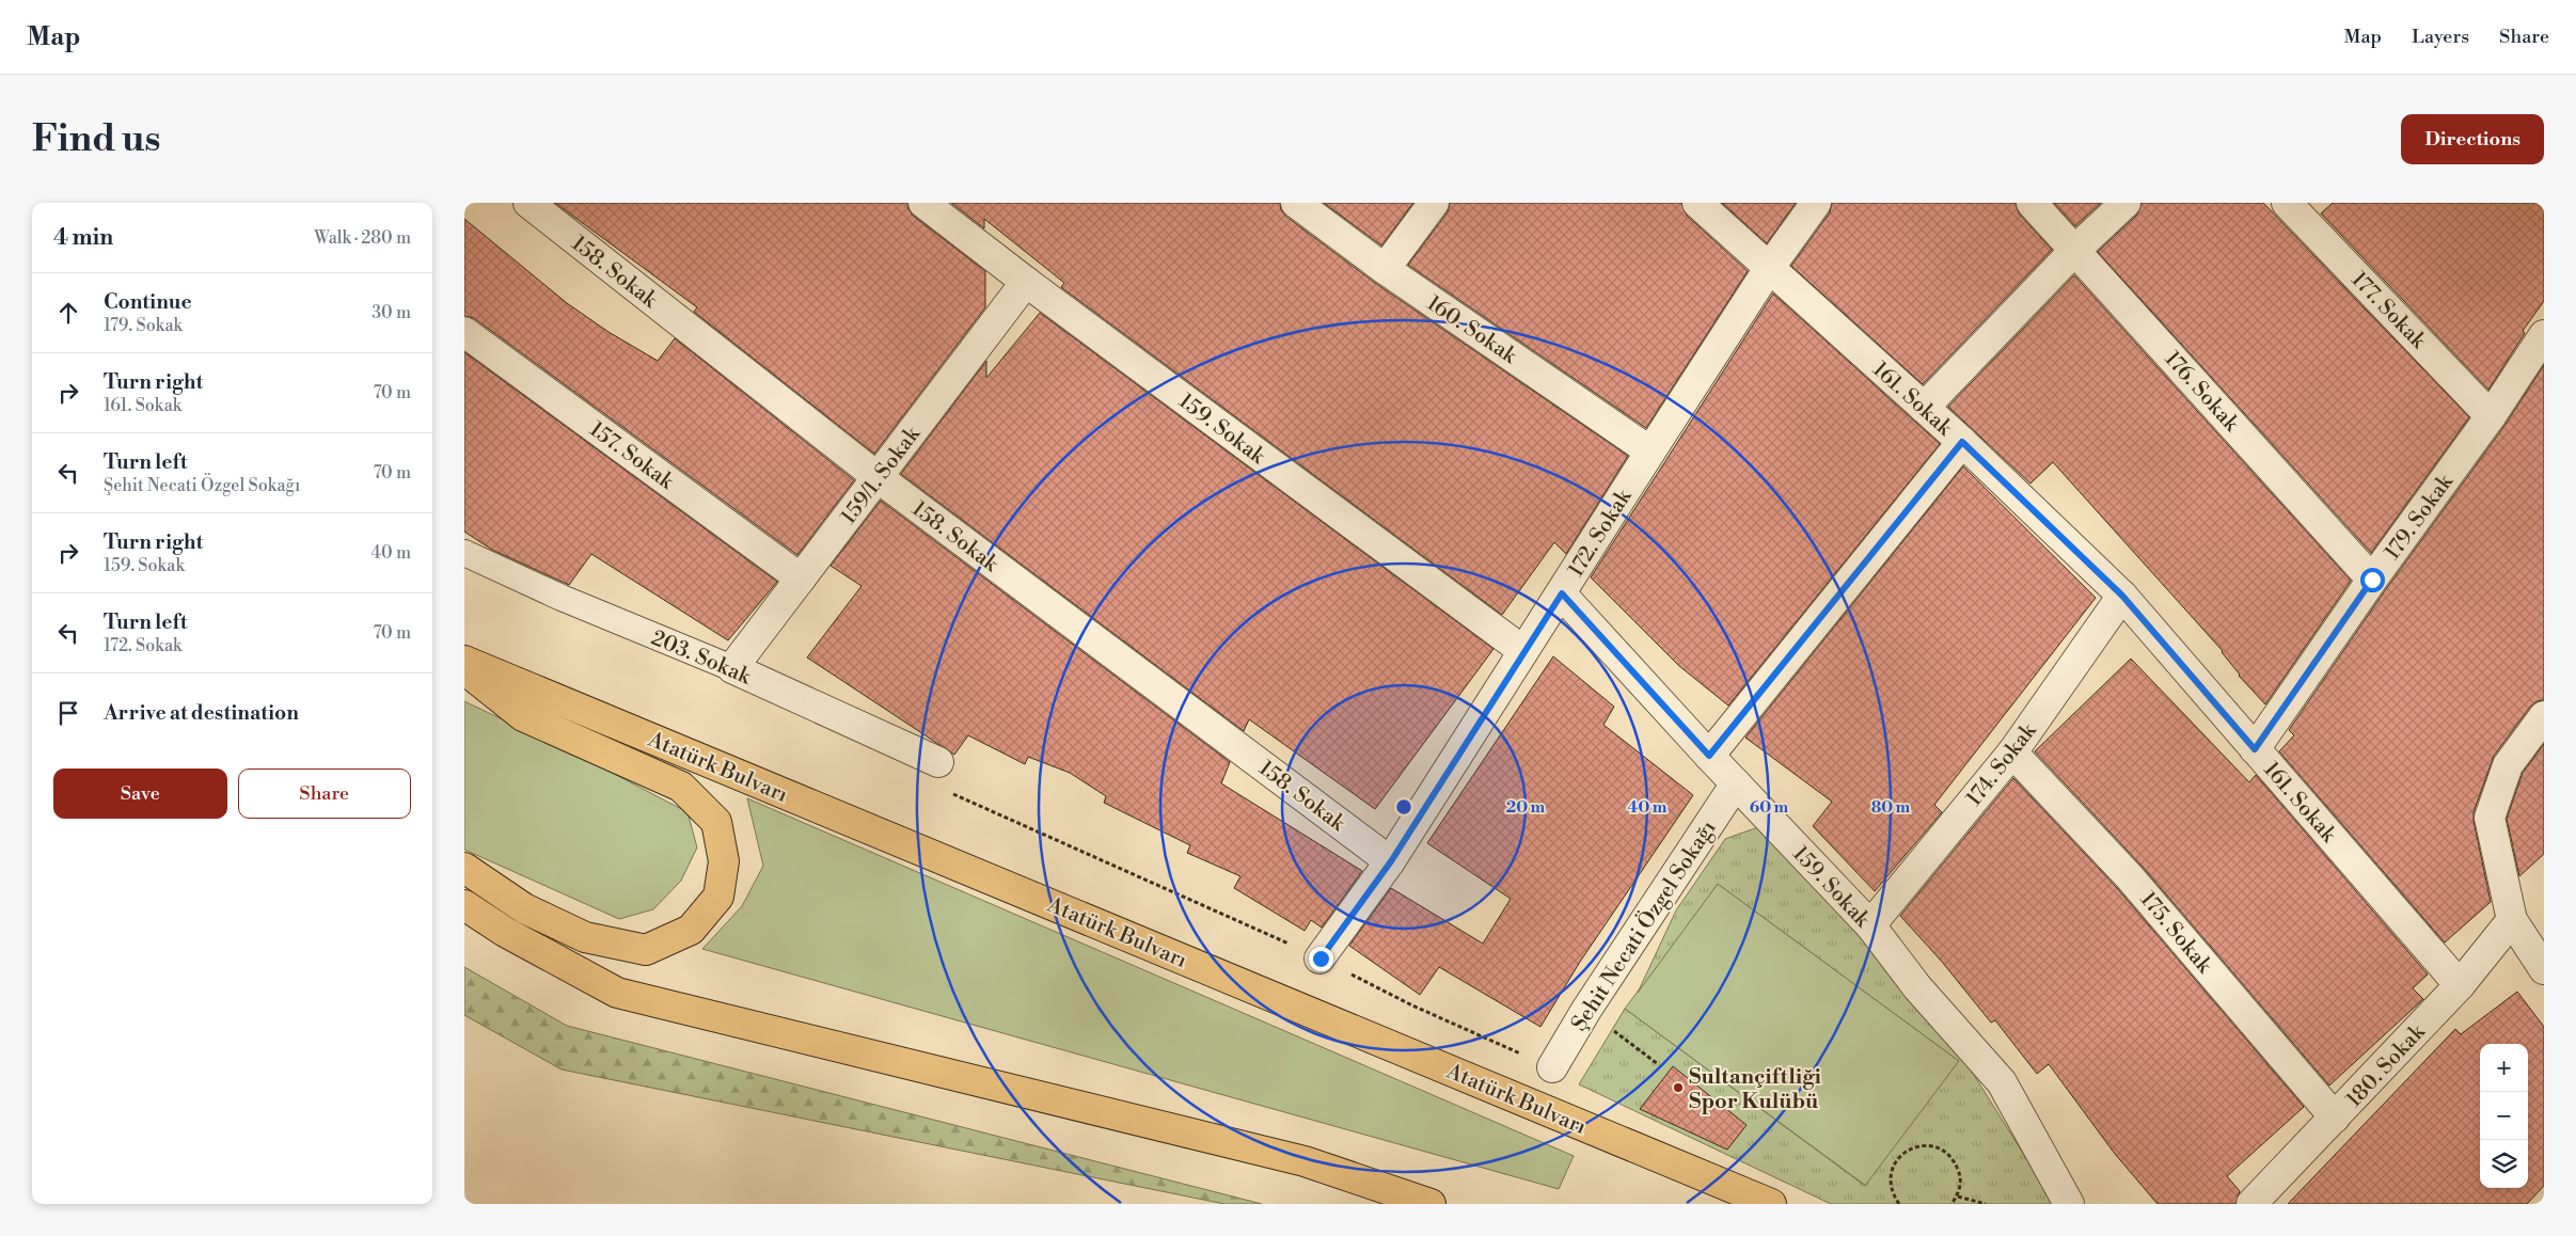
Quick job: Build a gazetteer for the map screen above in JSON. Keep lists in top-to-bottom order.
{
  "streets": {
    "highway": ["Atatürk Bulvarı"],
    "street": [
      "158. Sokak",
      "177. Sokak",
      "160. Sokak",
      "176. Sokak",
      "161. Sokak",
      "159. Sokak",
      "157. Sokak",
      "159/1. Sokak",
      "179. Sokak",
      "172. Sokak",
      "203. Sokak",
      "174. Sokak",
      "Şehit Necati Özgel Sokağı",
      "175. Sokak",
      "180. Sokak"
    ]
  },
  "crossings": [
    ["158. Sokak", "159/1. Sokak"],
    ["158. Sokak", "172. Sokak"],
    ["177. Sokak", "179. Sokak"],
    ["160. Sokak", "172. Sokak"],
    ["176. Sokak", "179. Sokak"],
    ["161. Sokak", "179. Sokak"],
    ["161. Sokak", "172. Sokak"],
    ["161. Sokak", "174. Sokak"],
    ["161. Sokak", "180. Sokak"],
    ["159. Sokak", "159/1. Sokak"],
    ["159. Sokak", "172. Sokak"],
    ["159. Sokak", "174. Sokak"],
    ["159. Sokak", "Şehit Necati Özgel Sokağı"],
    ["157. Sokak", "159/1. Sokak"],
    ["159/1. Sokak", "203. Sokak"],
    ["174. Sokak", "175. Sokak"],
    ["175. Sokak", "180. Sokak"]
  ],
  "places": ["Sultançiftliği Spor Kulübü"],
  "page": {
    "header": "Map",
    "nav": ["Map", "Layers", "Share"],
    "buttons": [
      "Directions",
      ["Save", "Share"]
    ],
    "title": "Find us",
    "heading": ["4 min", "Walk · 280 m"],
    "list": [
      ["Continue", "179. Sokak", "30 m"],
      ["Turn right", "161. Sokak", "70 m"],
      ["Turn left", "Şehit Necati Özgel Sokağı", "70 m"],
      ["Turn right", "159. Sokak", "40 m"],
      ["Turn left", "172. Sokak", "70 m"],
      "Arrive at destination"
    ],
    "map_buttons": ["+", "−"]
  },
  "rings": [
    "20 m",
    "40 m",
    "60 m",
    "80 m"
  ]
}
